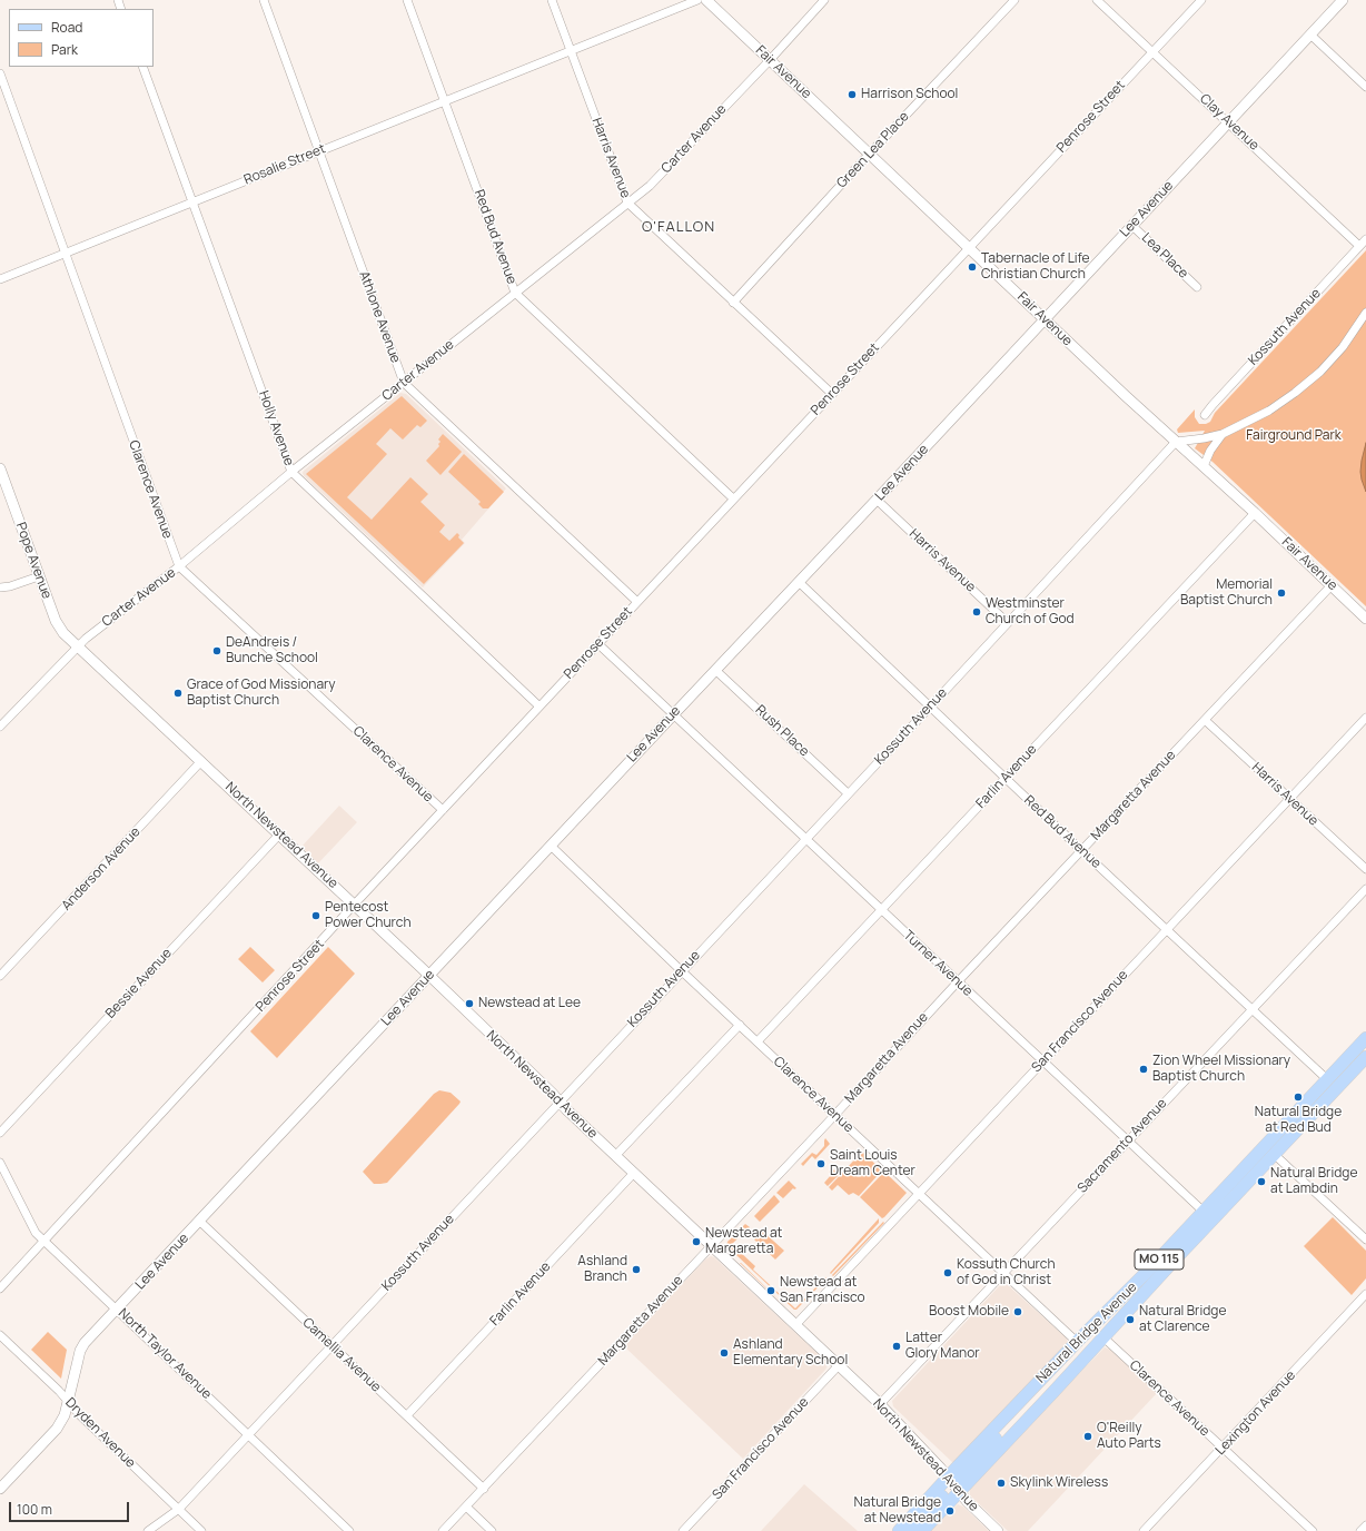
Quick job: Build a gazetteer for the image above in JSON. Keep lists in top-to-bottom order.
{
  "streets": {
    "main road": ["MO 115", "Natural Bridge Avenue"],
    "street": [
      "Fair Avenue",
      "Penrose Street",
      "Clay Avenue",
      "Carter Avenue",
      "Green Lea Place",
      "Harris Avenue",
      "Rosalie Street",
      "Lee Avenue",
      "Red Bud Avenue",
      "Lea Place",
      "Athlone Avenue",
      "Kossuth Avenue",
      "Holly Avenue",
      "Clarence Avenue",
      "Pope Avenue",
      "Rush Place",
      "Farlin Avenue",
      "Margaretta Avenue",
      "North Newstead Avenue",
      "Anderson Avenue",
      "Turner Avenue",
      "Bessie Avenue",
      "San Francisco Avenue",
      "Sacramento Avenue",
      "North Taylor Avenue",
      "Camellia Avenue",
      "Lexington Avenue",
      "Dryden Avenue"
    ]
  },
  "crossings": [
    ["Fair Avenue", "Penrose Street"],
    ["Fair Avenue", "Carter Avenue"],
    ["Fair Avenue", "Green Lea Place"],
    ["Fair Avenue", "Lee Avenue"],
    ["Fair Avenue", "Kossuth Avenue"],
    ["Fair Avenue", "Farlin Avenue"],
    ["Fair Avenue", "Margaretta Avenue"],
    ["Penrose Street", "Clay Avenue"],
    ["Penrose Street", "Harris Avenue"],
    ["Penrose Street", "Red Bud Avenue"],
    ["Penrose Street", "Athlone Avenue"],
    ["Penrose Street", "Holly Avenue"],
    ["Penrose Street", "Clarence Avenue"],
    ["Penrose Street", "North Newstead Avenue"],
    ["Penrose Street", "North Taylor Avenue"],
    ["Clay Avenue", "Lee Avenue"],
    ["Clay Avenue", "Kossuth Avenue"],
    ["Carter Avenue", "Harris Avenue"],
    ["Carter Avenue", "Red Bud Avenue"],
    ["Carter Avenue", "Athlone Avenue"],
    ["Carter Avenue", "Holly Avenue"],
    ["Carter Avenue", "Clarence Avenue"],
    ["Carter Avenue", "Pope Avenue"],
    ["Carter Avenue", "North Newstead Avenue"],
    ["Green Lea Place", "Harris Avenue"],
    ["Harris Avenue", "Rosalie Street"],
    ["Harris Avenue", "Lee Avenue"],
    ["Harris Avenue", "Kossuth Avenue"],
    ["Harris Avenue", "Margaretta Avenue"],
    ["Harris Avenue", "San Francisco Avenue"],
    ["Rosalie Street", "Red Bud Avenue"],
    ["Rosalie Street", "Athlone Avenue"],
    ["Rosalie Street", "Holly Avenue"],
    ["Rosalie Street", "Clarence Avenue"],
    ["Lee Avenue", "Red Bud Avenue"],
    ["Lee Avenue", "Lea Place"],
    ["Lee Avenue", "Clarence Avenue"],
    ["Lee Avenue", "Rush Place"],
    ["Lee Avenue", "North Newstead Avenue"],
    ["Lee Avenue", "Turner Avenue"],
    ["Lee Avenue", "North Taylor Avenue"],
    ["Lee Avenue", "Camellia Avenue"],
    ["Lee Avenue", "Dryden Avenue"],
    ["Red Bud Avenue", "Kossuth Avenue"],
    ["Red Bud Avenue", "Farlin Avenue"],
    ["Red Bud Avenue", "Margaretta Avenue"],
    ["Red Bud Avenue", "San Francisco Avenue"],
    ["Red Bud Avenue", "Sacramento Avenue"],
    ["Red Bud Avenue", "Natural Bridge Avenue"],
    ["Kossuth Avenue", "Clarence Avenue"],
    ["Kossuth Avenue", "Rush Place"],
    ["Kossuth Avenue", "North Newstead Avenue"],
    ["Kossuth Avenue", "Turner Avenue"],
    ["Kossuth Avenue", "North Taylor Avenue"],
    ["Kossuth Avenue", "Camellia Avenue"],
    ["Kossuth Avenue", "Dryden Avenue"],
    ["Clarence Avenue", "Farlin Avenue"],
    ["Clarence Avenue", "Margaretta Avenue"],
    ["Clarence Avenue", "San Francisco Avenue"],
    ["Clarence Avenue", "Sacramento Avenue"],
    ["Clarence Avenue", "Natural Bridge Avenue"],
    ["Clarence Avenue", "Lexington Avenue"],
    ["Pope Avenue", "North Newstead Avenue"],
    ["Farlin Avenue", "North Newstead Avenue"],
    ["Farlin Avenue", "Turner Avenue"],
    ["Farlin Avenue", "Camellia Avenue"],
    ["Margaretta Avenue", "North Newstead Avenue"],
    ["Margaretta Avenue", "Turner Avenue"],
    ["Margaretta Avenue", "Camellia Avenue"],
    ["North Newstead Avenue", "Anderson Avenue"],
    ["North Newstead Avenue", "Bessie Avenue"],
    ["North Newstead Avenue", "San Francisco Avenue"],
    ["North Newstead Avenue", "Sacramento Avenue"],
    ["North Newstead Avenue", "Natural Bridge Avenue"],
    ["Turner Avenue", "San Francisco Avenue"],
    ["Turner Avenue", "Sacramento Avenue"],
    ["Turner Avenue", "Natural Bridge Avenue"]
  ],
  "districts": ["O'FALLON"],
  "parks": ["Fairground Park"],
  "places": [
    "Harrison School",
    "Tabernacle of Life Christian Church",
    "Memorial Baptist Church",
    "Westminster Church of God",
    "DeAndreis / Bunche School",
    "Grace of God Missionary Baptist Church",
    "Pentecost Power Church",
    "Newstead at Lee",
    "Zion Wheel Missionary Baptist Church",
    "Natural Bridge at Red Bud",
    "Saint Louis Dream Center",
    "Natural Bridge at Lambdin",
    "Newstead at Margaretta",
    "Ashland Branch",
    "Kossuth Church of God in Christ",
    "Newstead at San Francisco",
    "Boost Mobile",
    "Natural Bridge at Clarence",
    "Latter Glory Manor",
    "Ashland Elementary School",
    "O'Reilly Auto Parts",
    "Skylink Wireless",
    "Natural Bridge at Newstead"
  ],
  "legend": ["Road", "Park"],
  "scale_bar": "100 m"
}
